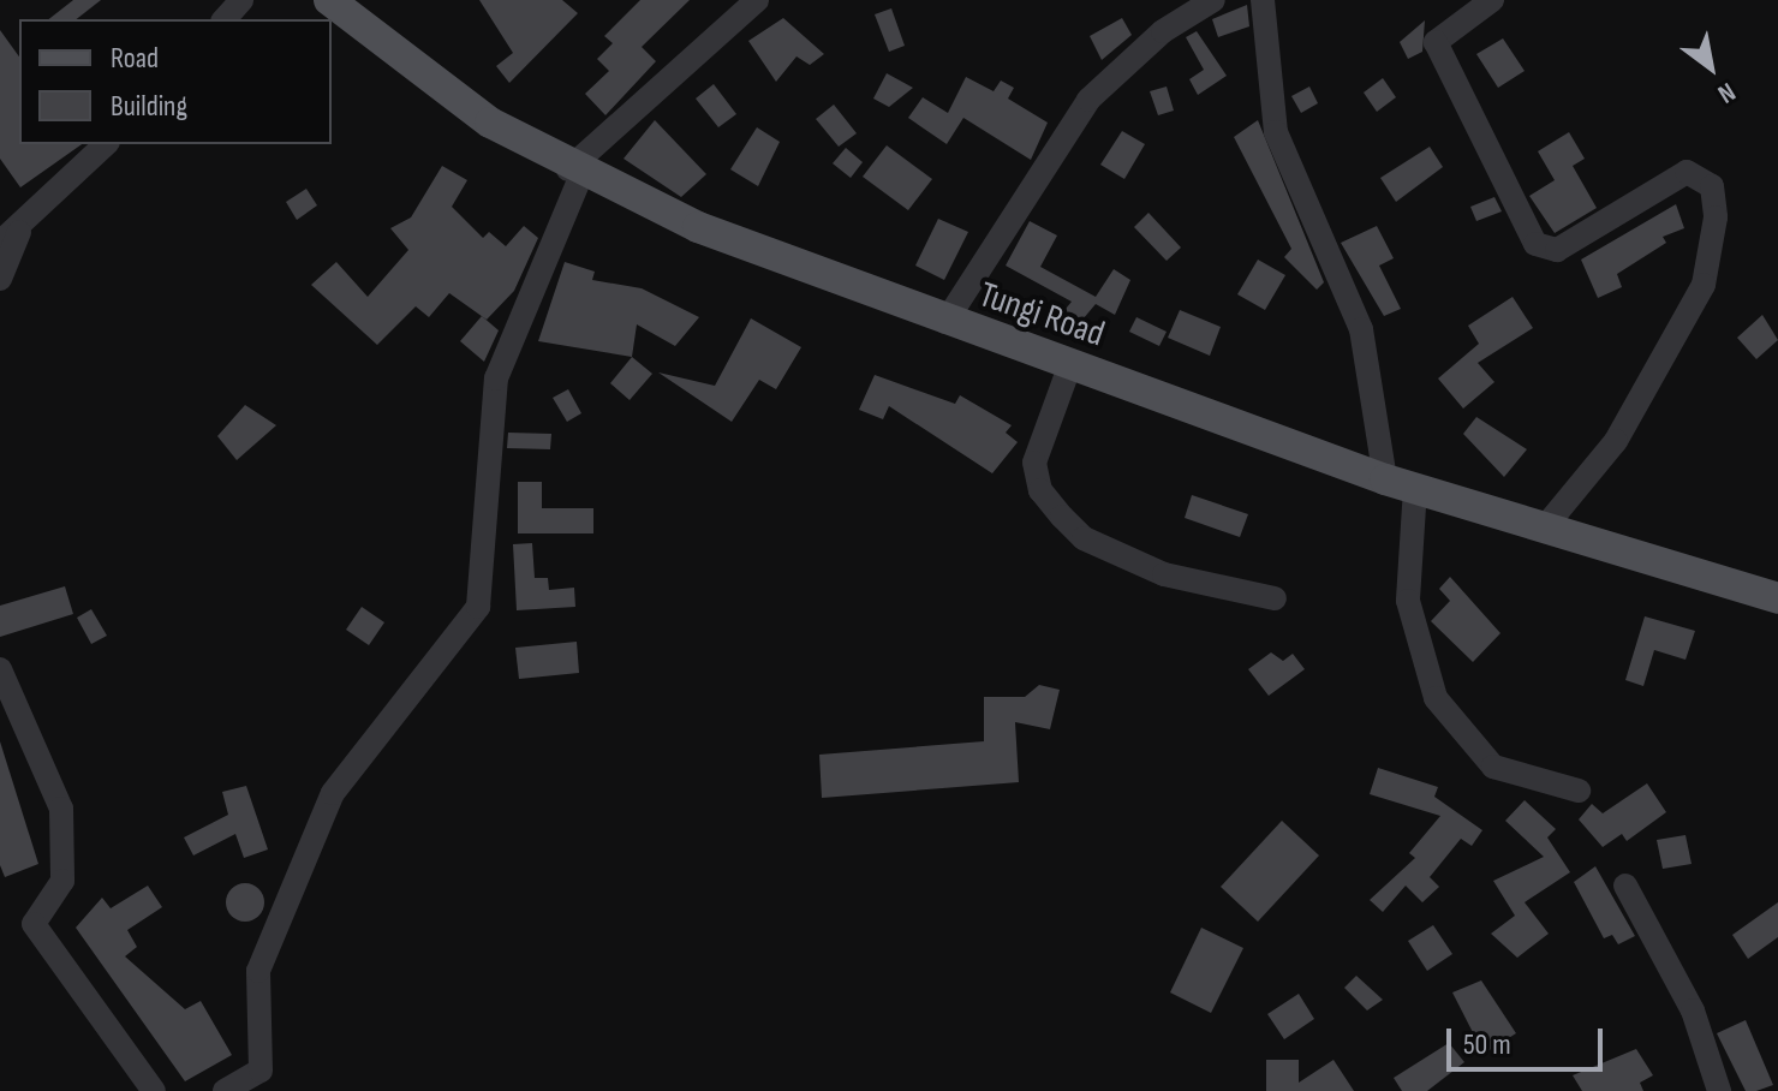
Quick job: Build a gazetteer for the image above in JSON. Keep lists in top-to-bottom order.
{
  "streets": {
    "main road": ["Tungi Road"]
  },
  "legend": ["Road", "Building"],
  "scale_bar": "50 m",
  "north": "bottom right"
}
